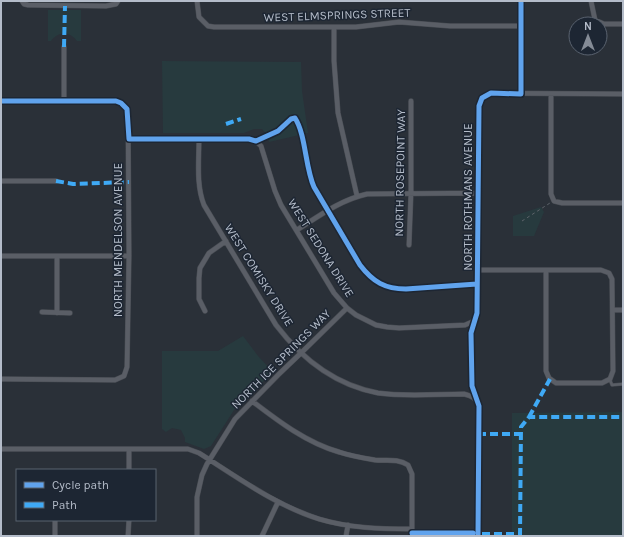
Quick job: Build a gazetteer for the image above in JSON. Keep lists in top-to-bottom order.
{
  "streets": {
    "street": [
      "WEST ELMSPRINGS STREET",
      "NORTH ROSEPOINT WAY",
      "NORTH ROTHMANS AVENUE",
      "NORTH MENDELSON AVENUE",
      "WEST SEDONA DRIVE",
      "WEST COMISKY DRIVE",
      "NORTH ICE SPRINGS WAY"
    ]
  },
  "crossings": [
    ["NORTH ROTHMANS AVENUE", "WEST SEDONA DRIVE"],
    ["WEST SEDONA DRIVE", "WEST COMISKY DRIVE"],
    ["WEST SEDONA DRIVE", "NORTH ICE SPRINGS WAY"],
    ["WEST COMISKY DRIVE", "NORTH ICE SPRINGS WAY"]
  ],
  "legend": ["Cycle path", "Path"],
  "north": "top"
}
